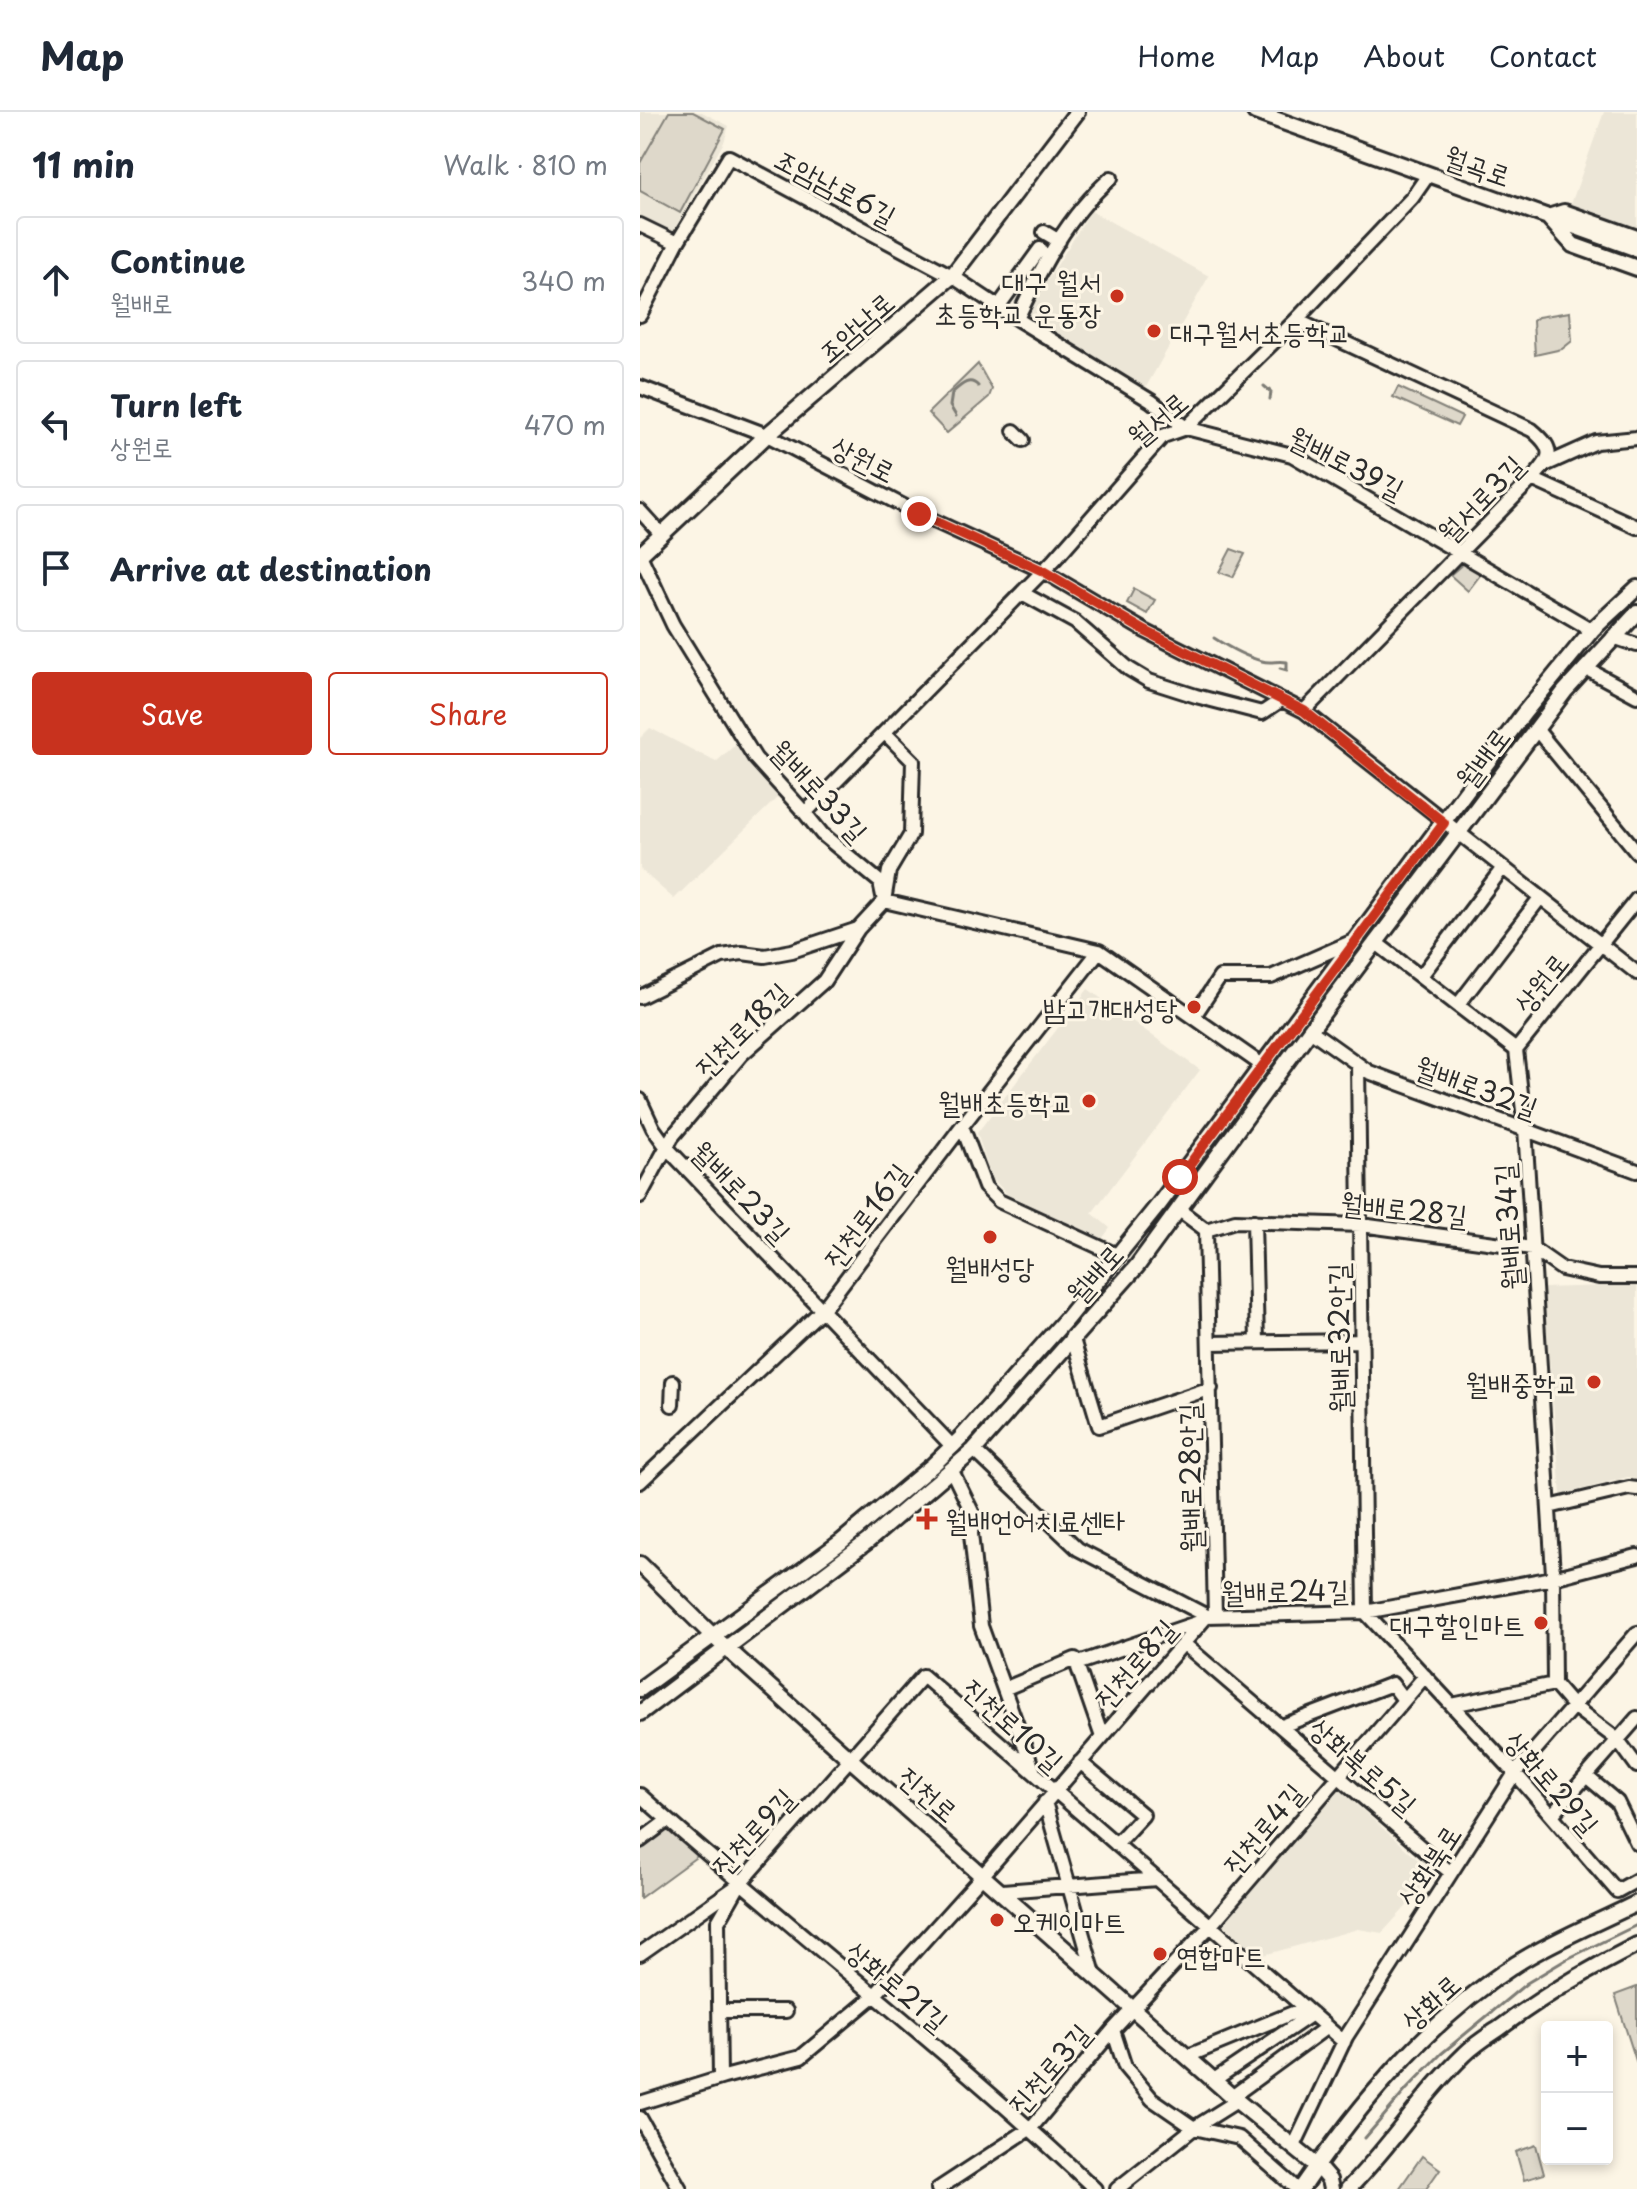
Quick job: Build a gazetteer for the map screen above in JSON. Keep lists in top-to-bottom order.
{
  "streets": {
    "main road": [
      "월곡로",
      "조암남로",
      "월배로",
      "진천로",
      "상화로"
    ],
    "street": [
      "조암남로6길",
      "월서로",
      "상원로",
      "월배로39길",
      "월서로3길",
      "월배로33길",
      "진천로18길",
      "월배로32길",
      "월배로23길",
      "월배로28길",
      "진천로16길",
      "월배로34길",
      "월배로32안길",
      "월배로28안길",
      "월배로24길",
      "진천로8길",
      "진천로10길",
      "상화북로5길",
      "상화로29길",
      "진천로4길",
      "진천로9길",
      "상화북로",
      "상화로21길",
      "진천로3길"
    ]
  },
  "crossings": [
    ["월곡로", "월서로"],
    ["조암남로6길", "조암남로"],
    ["조암남로6길", "월배로39길"],
    ["조암남로", "상원로"],
    ["조암남로", "월배로39길"],
    ["조암남로", "월배로33길"],
    ["월서로", "상원로"],
    ["월서로", "월배로39길"],
    ["월서로", "월서로3길"],
    ["월서로", "월배로33길"],
    ["상원로", "월서로3길"],
    ["상원로", "월배로"],
    ["상원로", "월배로34길"],
    ["월배로39길", "월서로3길"],
    ["월배로39길", "월배로"],
    ["월배로", "월배로32길"],
    ["월배로", "월배로23길"],
    ["월배로", "진천로16길"],
    ["월배로", "월배로28안길"],
    ["월배로", "월배로24길"],
    ["월배로", "진천로"],
    ["월배로33길", "진천로18길"],
    ["진천로18길", "월배로23길"],
    ["월배로32길", "월배로34길"],
    ["월배로32길", "월배로32안길"],
    ["월배로23길", "진천로16길"],
    ["월배로28길", "월배로34길"],
    ["월배로28길", "월배로32안길"],
    ["월배로28길", "월배로28안길"],
    ["월배로34길", "월배로24길"],
    ["월배로32안길", "월배로24길"],
    ["월배로32안길", "상화로29길"],
    ["월배로28안길", "월배로24길"],
    ["월배로28안길", "진천로8길"],
    ["월배로24길", "진천로8길"],
    ["월배로24길", "상화로29길"],
    ["진천로8길", "진천로10길"],
    ["진천로8길", "상화북로5길"],
    ["진천로8길", "진천로"],
    ["진천로8길", "상화로21길"],
    ["진천로10길", "진천로"],
    ["진천로10길", "진천로4길"],
    ["진천로10길", "진천로9길"],
    ["진천로10길", "상화북로"],
    ["상화북로5길", "진천로4길"],
    ["상화북로5길", "상화북로"],
    ["상화로29길", "진천로4길"],
    ["상화로29길", "상화북로"],
    ["진천로", "진천로4길"],
    ["진천로", "진천로9길"],
    ["진천로", "상화북로"],
    ["진천로", "상화로"],
    ["진천로", "진천로3길"],
    ["진천로4길", "진천로3길"],
    ["진천로9길", "상화로21길"],
    ["상화로21길", "진천로3길"],
    ["상화로", "진천로3길"]
  ],
  "places": {
    "other": [
      "대구 월서 초등학교 운동장",
      "대구월서초등학교",
      "밤고개대성당",
      "월배초등학교",
      "월배성당",
      "월배중학교",
      "대구할인마트",
      "오케이마트",
      "연합마트"
    ],
    "health": ["월배언어치료센타"]
  },
  "page": {
    "header": "Map",
    "nav": [
      "Home",
      "Map",
      "About",
      "Contact"
    ],
    "heading": ["11 min", "Walk · 810 m"],
    "list": [
      ["Continue", "월배로", "340 m"],
      ["Turn left", "상원로", "470 m"],
      "Arrive at destination"
    ],
    "buttons": ["Save", "Share"],
    "map_buttons": ["+", "−"]
  }
}
